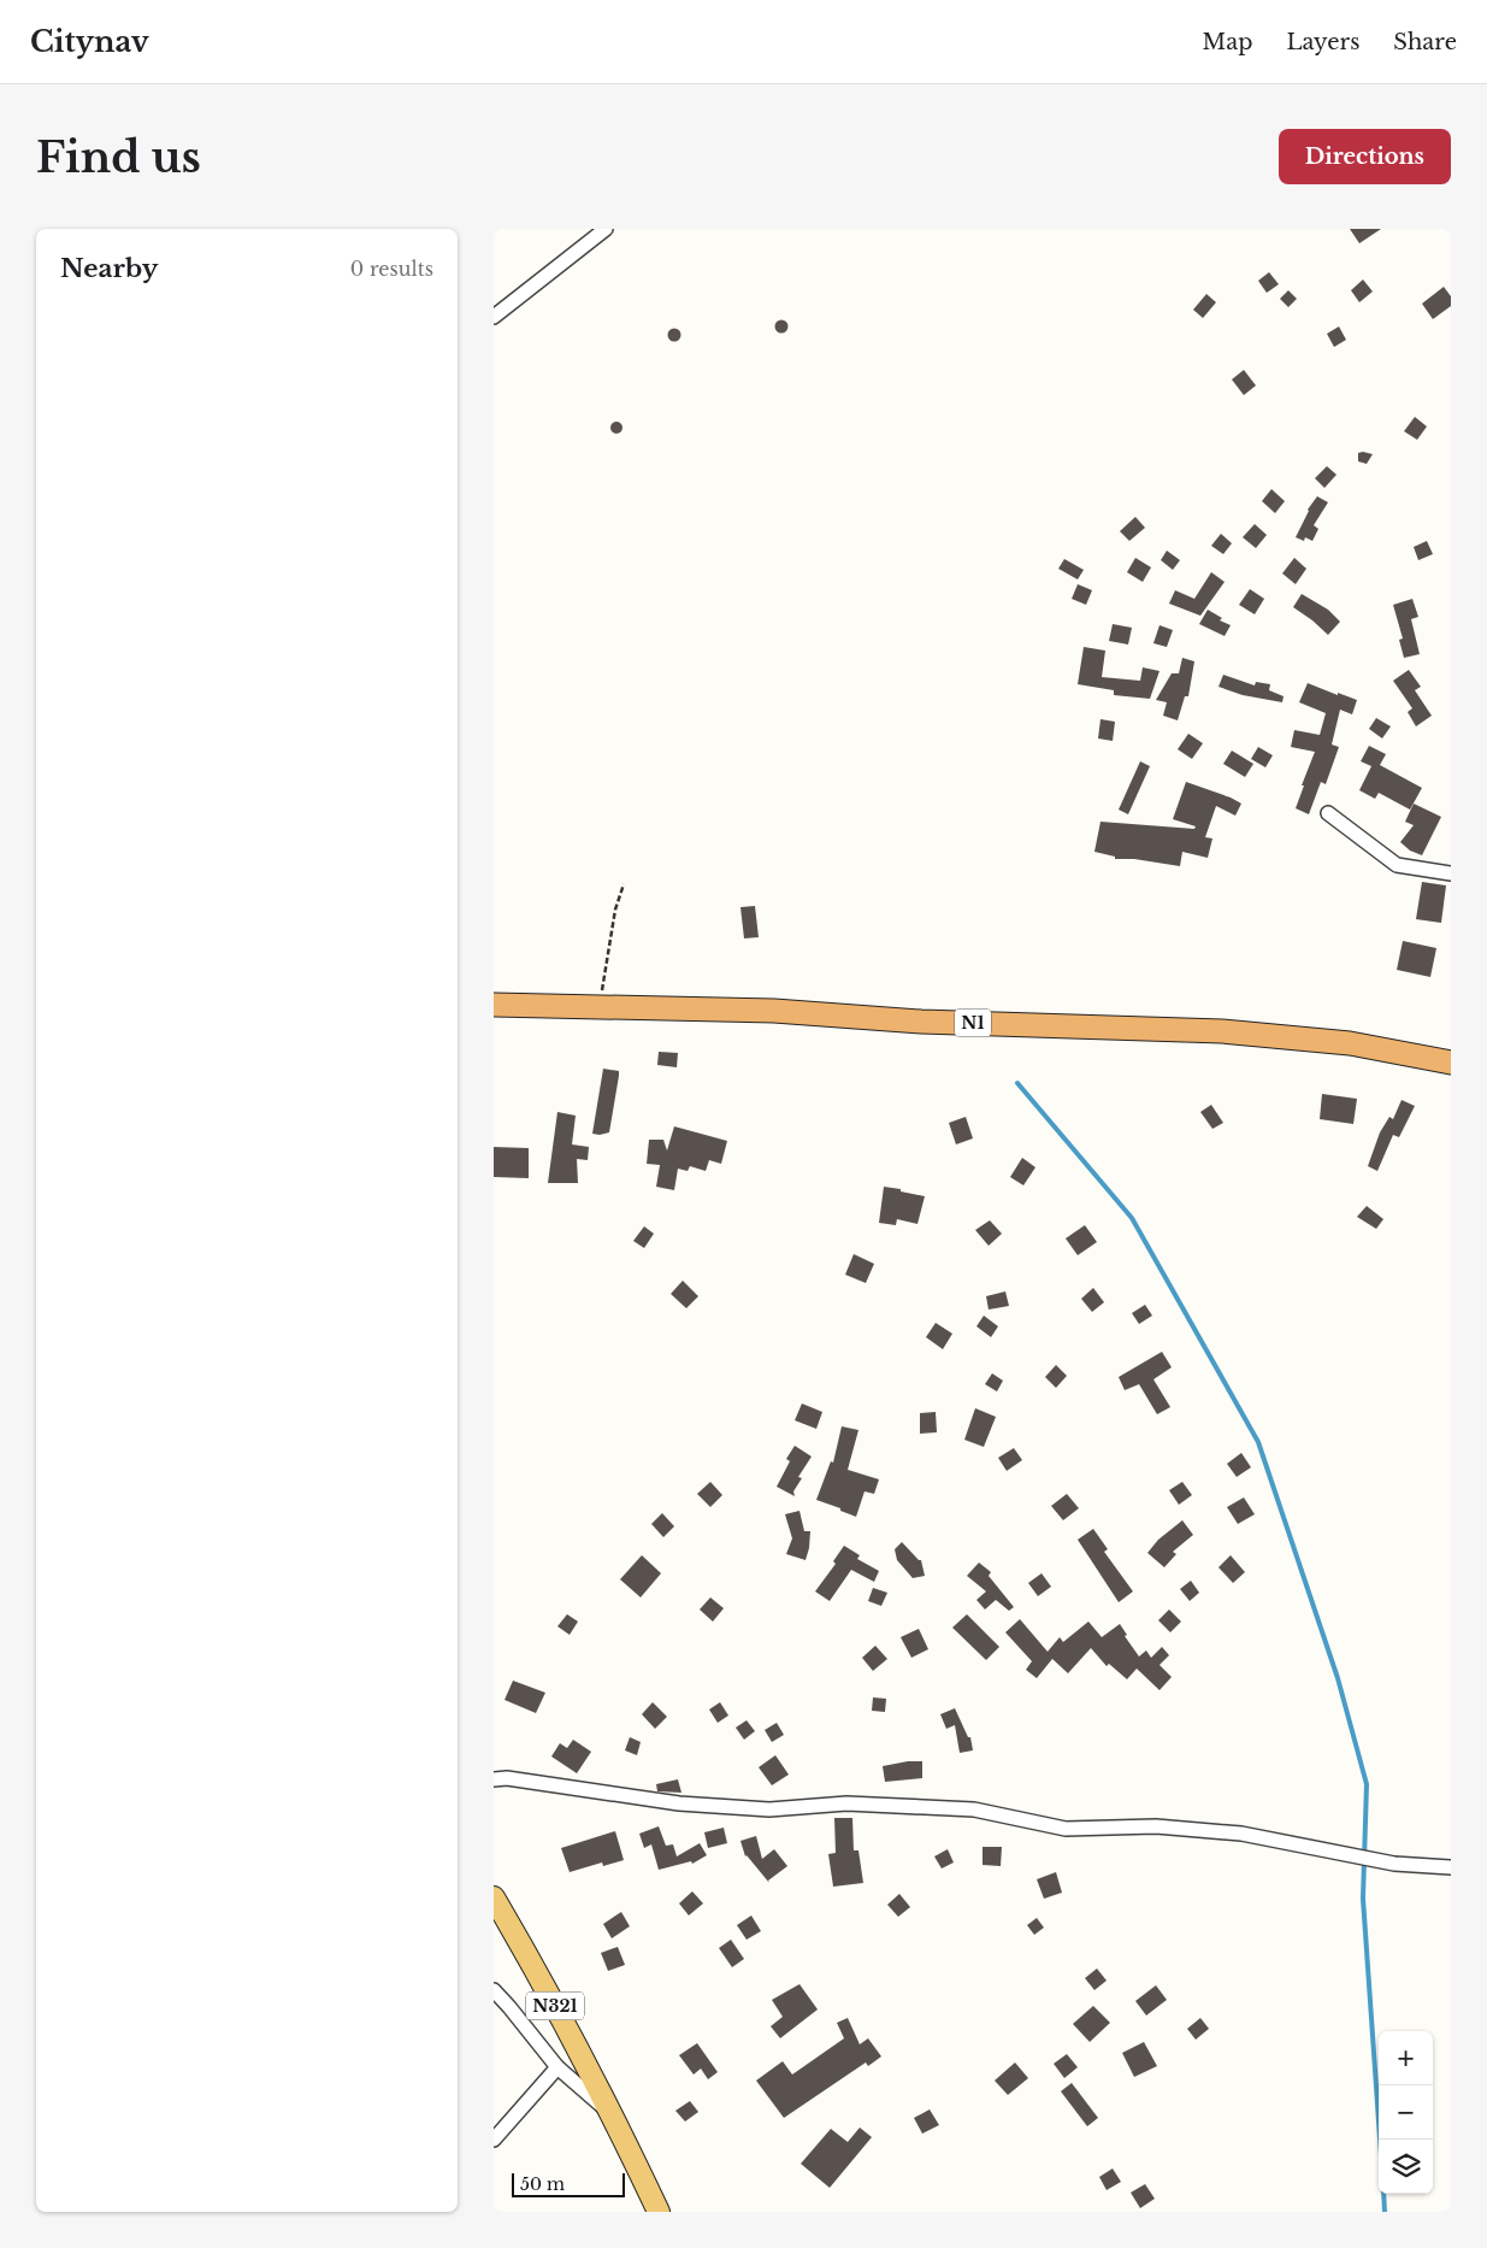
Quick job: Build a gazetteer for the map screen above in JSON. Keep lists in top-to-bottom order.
{
  "streets": {
    "highway": ["N1"],
    "main road": ["N321"]
  },
  "scale_bar": "50 m",
  "page": {
    "header": "Citynav",
    "nav": ["Map", "Layers", "Share"],
    "buttons": "Directions",
    "title": "Find us",
    "heading": ["Nearby", "0 results"],
    "map_buttons": ["+", "−"],
    "scale": "50 m"
  }
}
